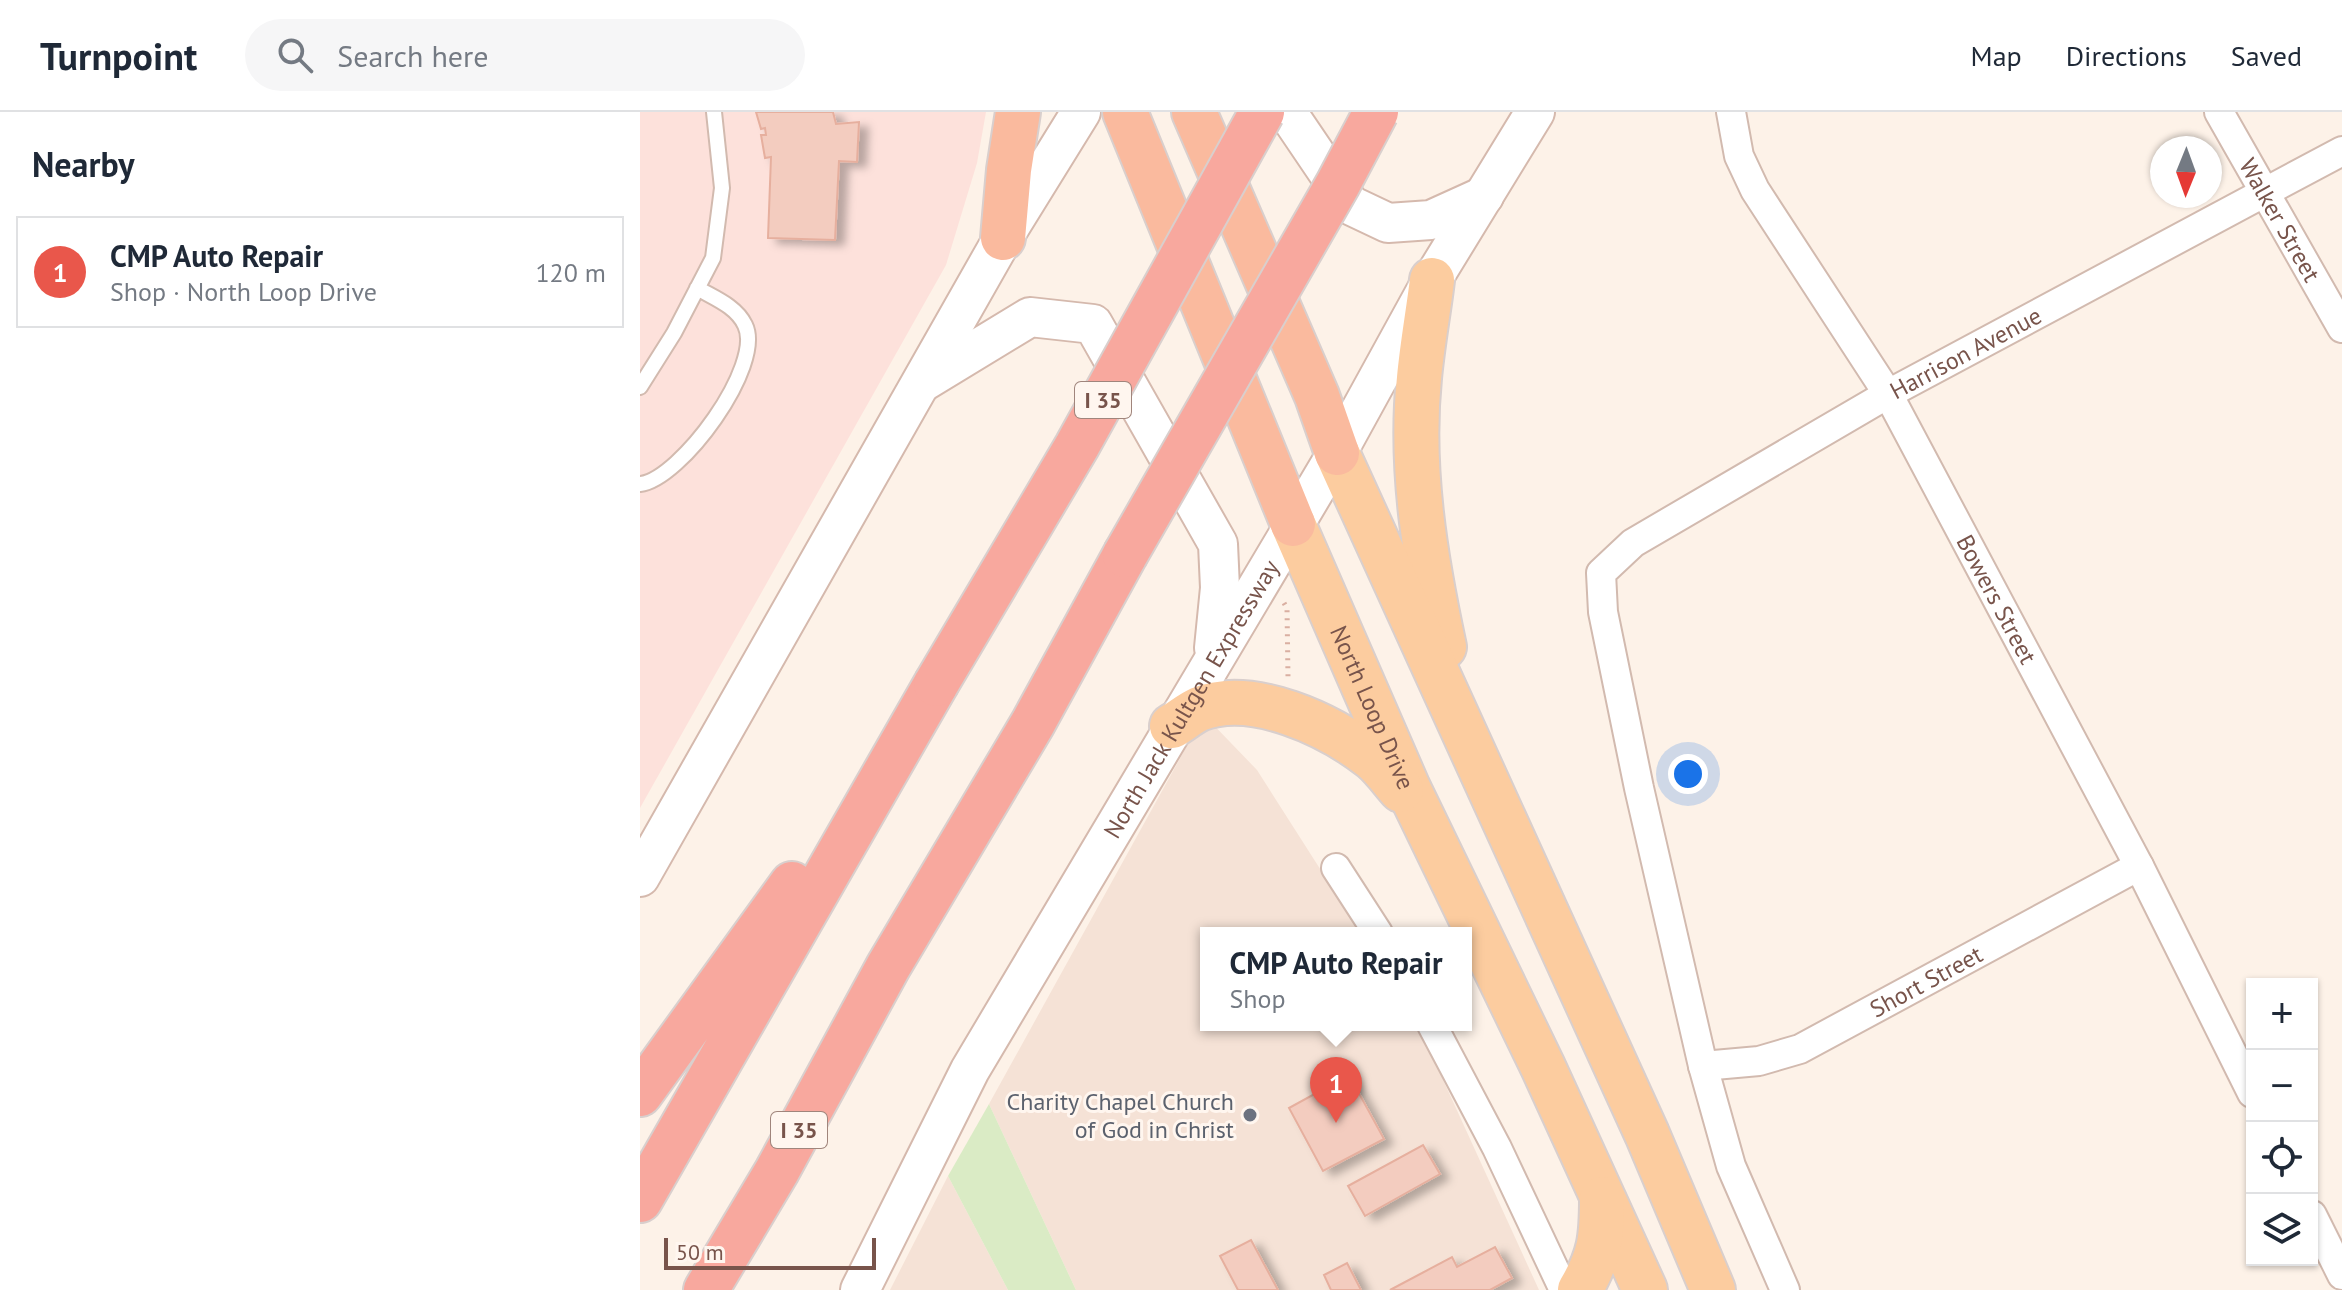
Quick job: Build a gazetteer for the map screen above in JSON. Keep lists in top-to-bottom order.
{
  "streets": {
    "highway": ["I 35", "North Loop Drive"],
    "main road": ["North Jack Kultgen Expressway"],
    "street": [
      "Walker Street",
      "Harrison Avenue",
      "Bowers Street",
      "Short Street"
    ]
  },
  "crossings": [
    ["Walker Street", "Harrison Avenue"],
    ["Harrison Avenue", "Bowers Street"],
    ["Harrison Avenue", "Short Street"],
    ["Bowers Street", "Short Street"],
    ["North Jack Kultgen Expressway", "North Loop Drive"]
  ],
  "places": ["Charity Chapel Church of God in Christ"],
  "scale_bar": "50 m",
  "north": "bottom",
  "page": {
    "header": "Turnpoint",
    "search": "Search here",
    "nav": ["Map", "Directions", "Saved"],
    "heading": "Nearby",
    "list": [
      {
        "mark": "1",
        "name": "CMP Auto Repair",
        "note": "Shop · North Loop Drive",
        "value": "120 m"
      }
    ],
    "popup": ["CMP Auto Repair", "Shop"],
    "map_buttons": ["+", "−"],
    "pins": "1",
    "scale": "50 m"
  }
}
